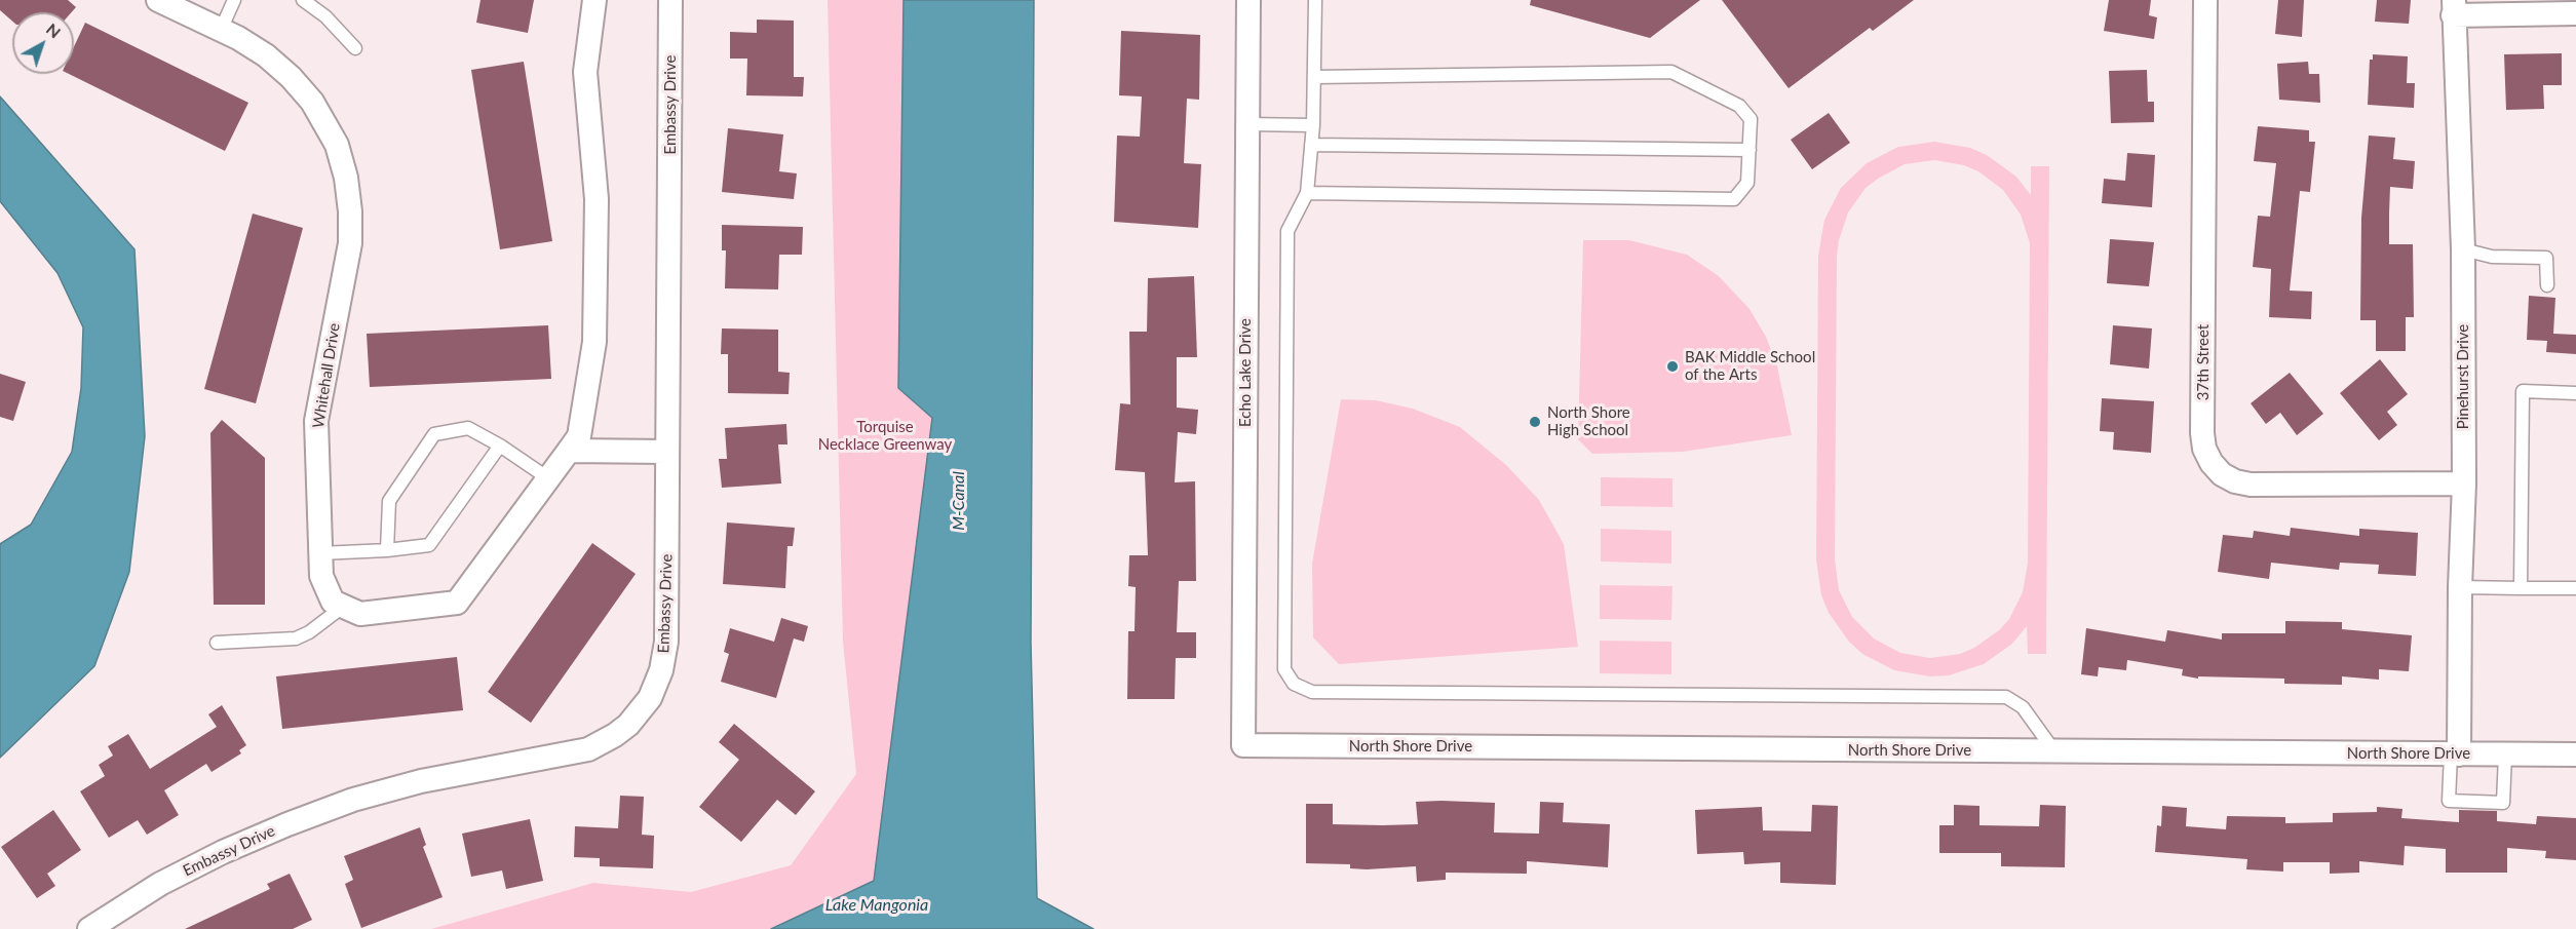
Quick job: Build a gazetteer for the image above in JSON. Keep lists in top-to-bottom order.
{
  "streets": {
    "street": [
      "Embassy Drive",
      "37th Street",
      "Echo Lake Drive",
      "Whitehall Drive",
      "Pinehurst Drive",
      "North Shore Drive"
    ]
  },
  "crossings": [
    ["37th Street", "Pinehurst Drive"],
    ["Echo Lake Drive", "North Shore Drive"],
    ["Pinehurst Drive", "North Shore Drive"]
  ],
  "water": ["M-Canal", "Lake Mangonia"],
  "parks": ["Torquise Necklace Greenway"],
  "places": ["BAK Middle School of the Arts", "North Shore High School"],
  "north": "top right"
}
